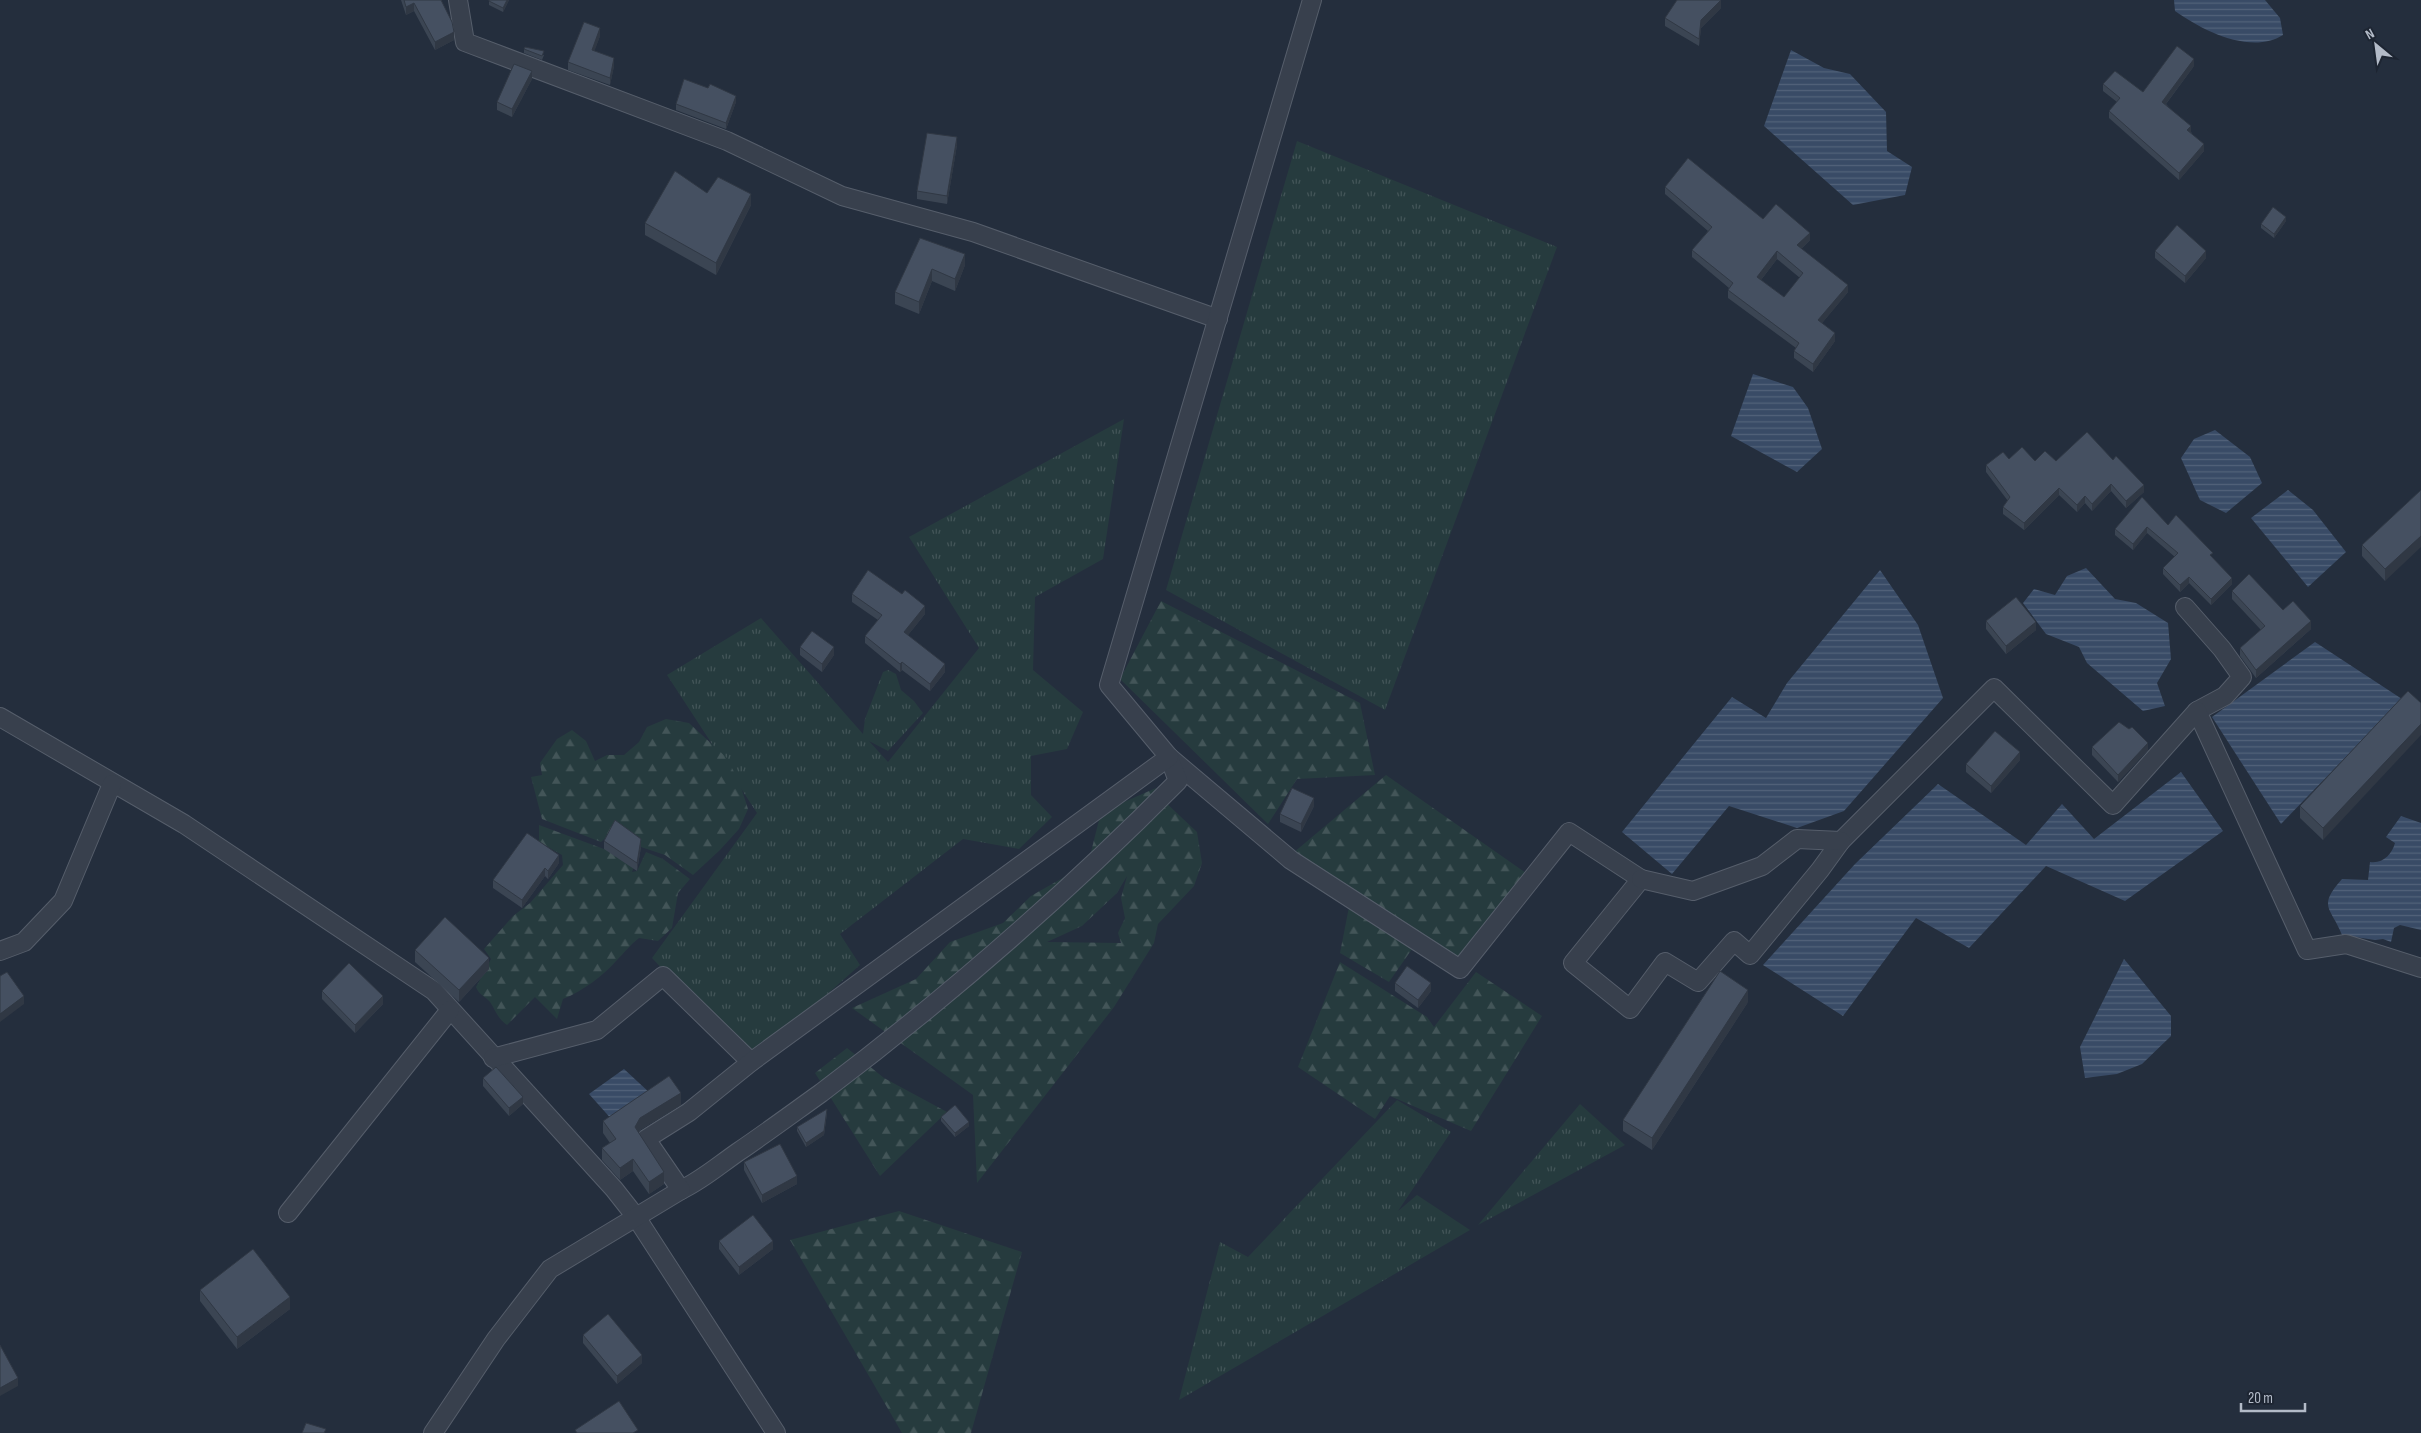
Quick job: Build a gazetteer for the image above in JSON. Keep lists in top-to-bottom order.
{
  "scale_bar": "20 m",
  "north": "top left"
}
